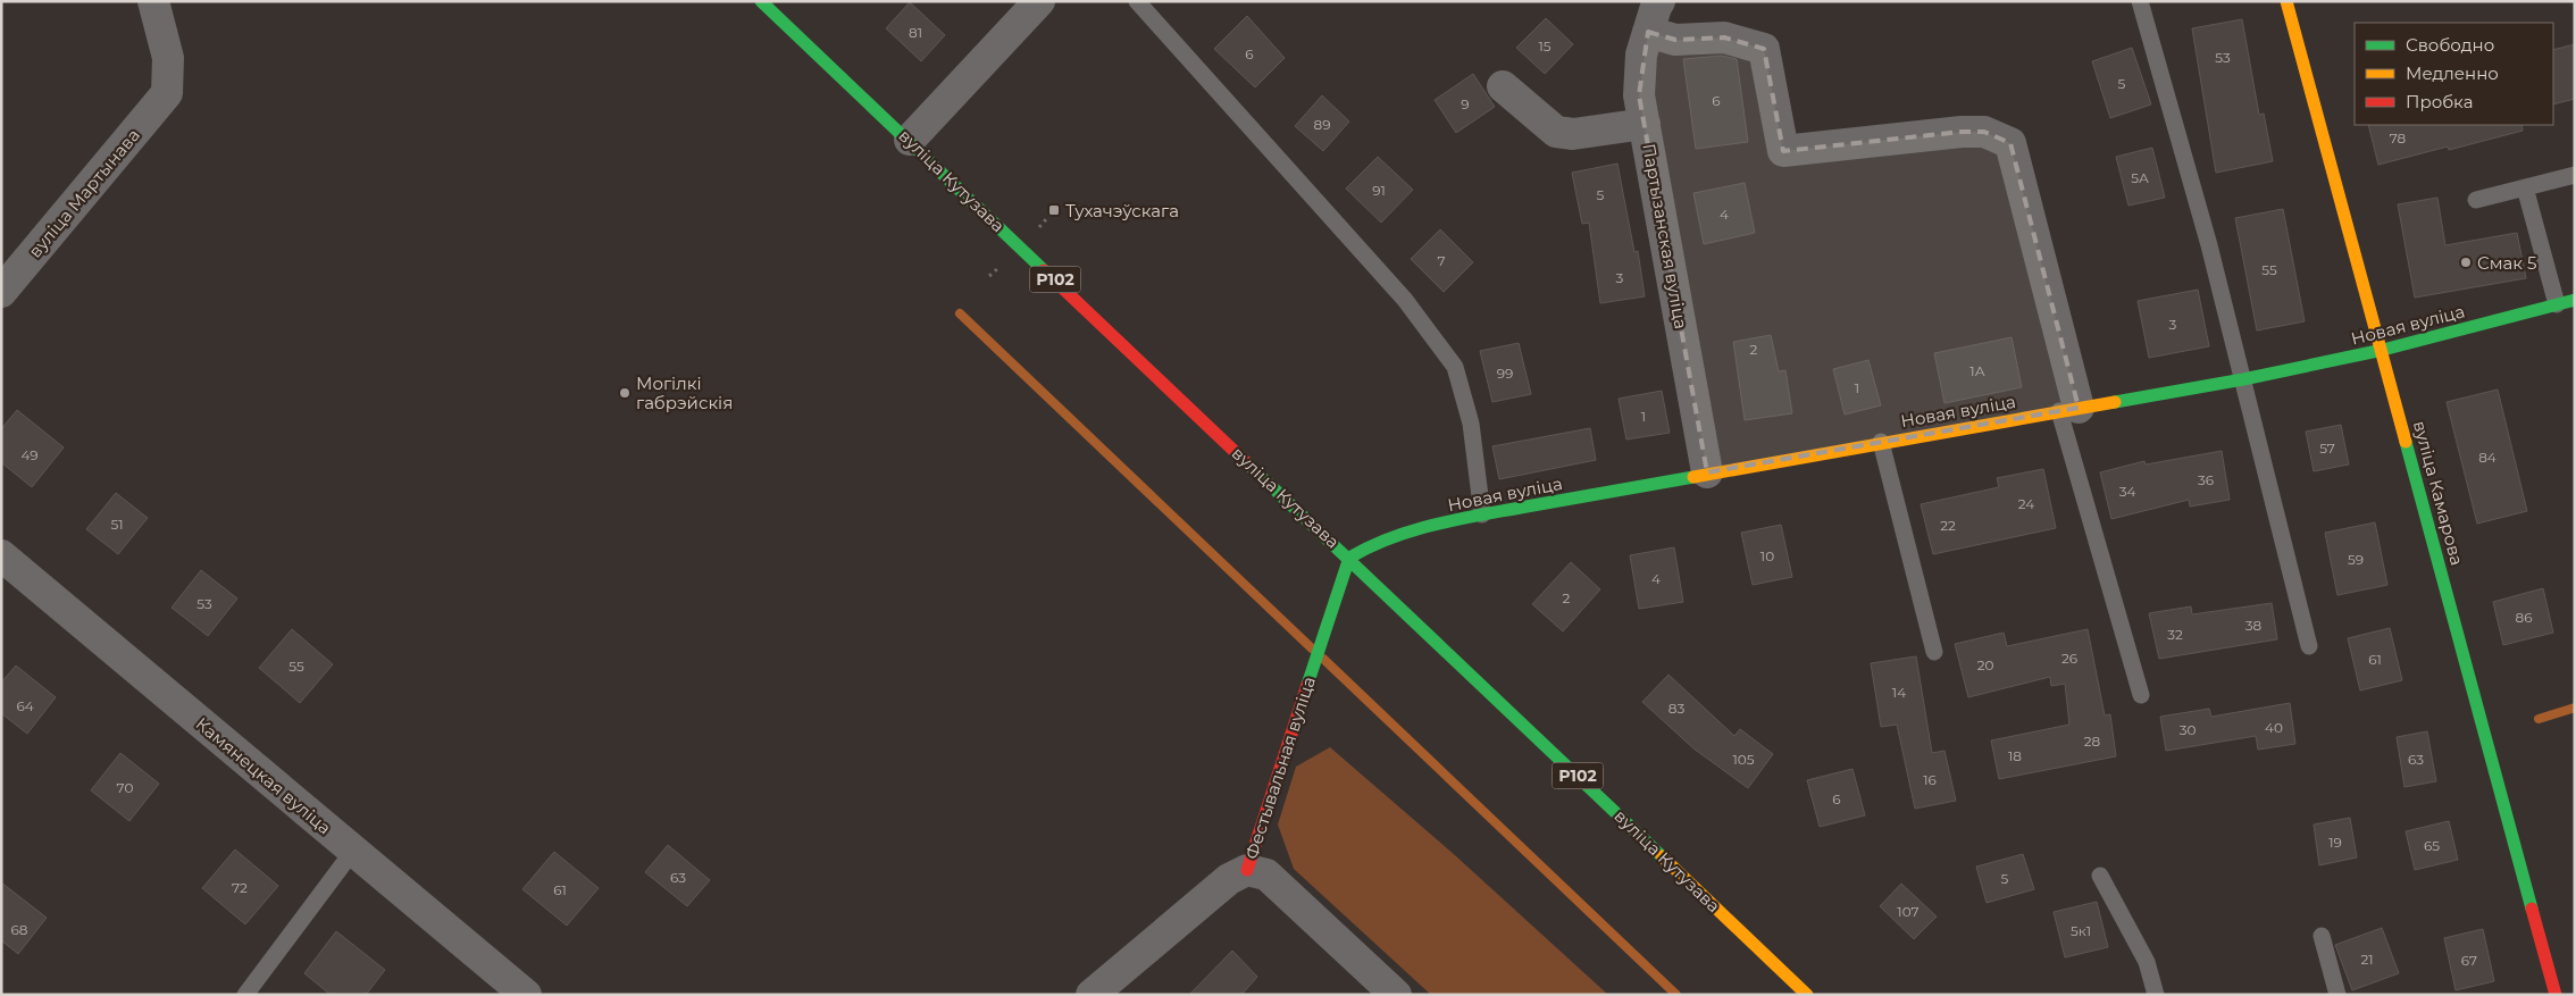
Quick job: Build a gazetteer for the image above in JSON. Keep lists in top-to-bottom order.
{
  "streets": {
    "street": [
      "вуліца Кутузава",
      "вуліца Мартынава",
      "Партызанская вуліца",
      "Р102",
      "Новая вуліца",
      "вуліца Камарова",
      "Фестывальная вуліца",
      "Камянецкая вуліца"
    ]
  },
  "crossings": [
    ["вуліца Кутузава", "Новая вуліца"],
    ["вуліца Кутузава", "Фестывальная вуліца"],
    ["Партызанская вуліца", "Новая вуліца"],
    ["Новая вуліца", "вуліца Камарова"],
    ["Новая вуліца", "Фестывальная вуліца"]
  ],
  "places": {
    "transit": ["Тухачэўскага"],
    "other": ["Смак 5", "Могілкі габрэйскія"]
  },
  "house_numbers": [
    "81",
    "15",
    "6",
    "53",
    "5",
    "6",
    "9",
    "89",
    "78",
    "5А",
    "91",
    "5",
    "4",
    "7",
    "55",
    "3",
    "3",
    "2",
    "1А",
    "99",
    "1",
    "1",
    "57",
    "49",
    "84",
    "36",
    "34",
    "24",
    "51",
    "22",
    "10",
    "59",
    "4",
    "2",
    "53",
    "86",
    "38",
    "32",
    "26",
    "61",
    "20",
    "55",
    "14",
    "64",
    "83",
    "40",
    "30",
    "28",
    "18",
    "105",
    "63",
    "16",
    "70",
    "6",
    "19",
    "65",
    "63",
    "5",
    "72",
    "61",
    "107",
    "68",
    "5к1",
    "21",
    "67"
  ],
  "legend": ["Свободно", "Медленно", "Пробка"]
}
